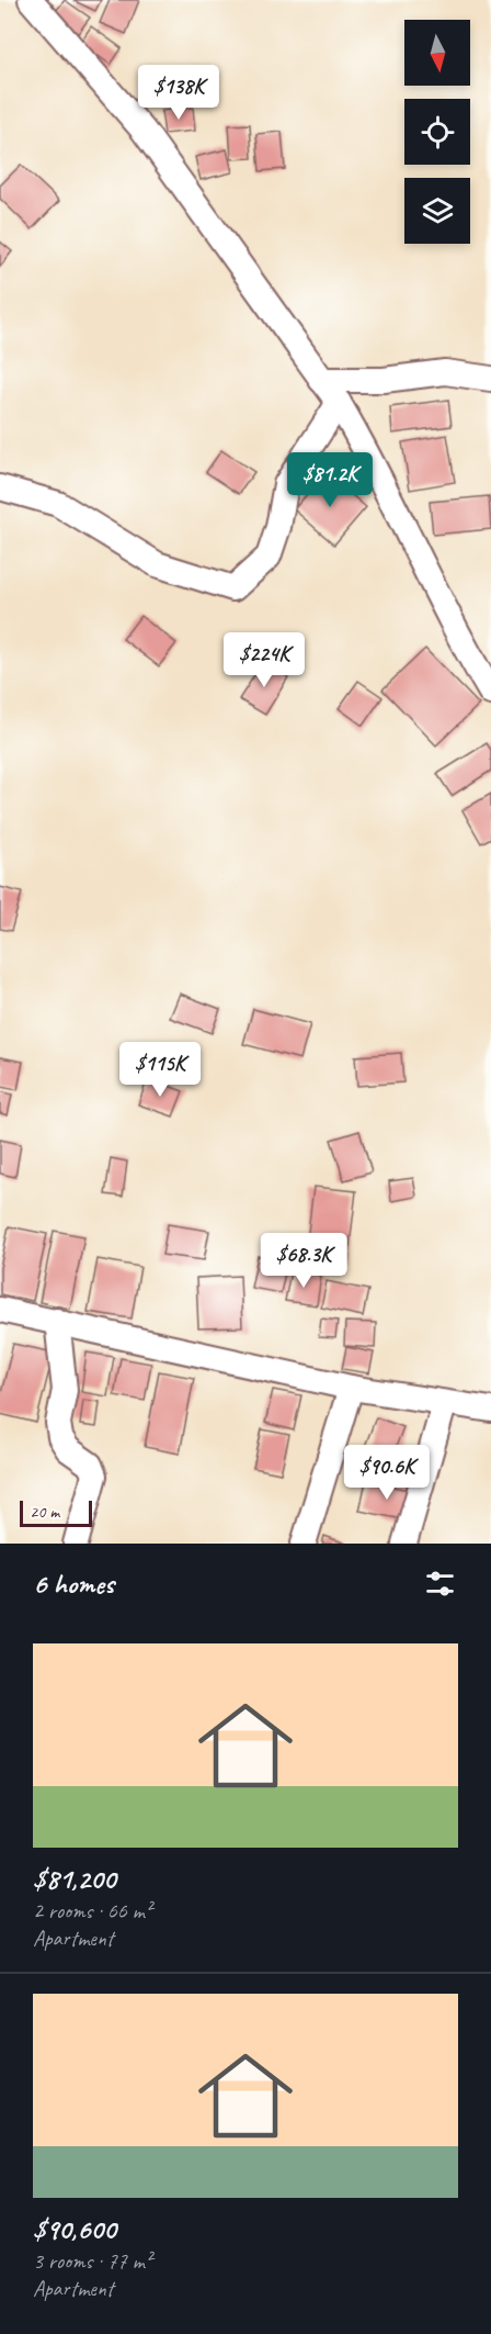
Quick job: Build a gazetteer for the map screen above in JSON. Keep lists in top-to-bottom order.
{
  "scale_bar": "20 m",
  "north": "bottom",
  "page": {
    "price": [
      "$138K",
      "$81.2K",
      "$224K",
      "$115K",
      "$68.3K",
      "$90.6K"
    ],
    "scale": "20 m",
    "heading": "6 homes",
    "list": [
      {
        "name": "$81,200",
        "note": "2 rooms · 66 m² · Apartment"
      },
      {
        "name": "$90,600",
        "note": "3 rooms · 77 m² · Apartment"
      }
    ]
  }
}
